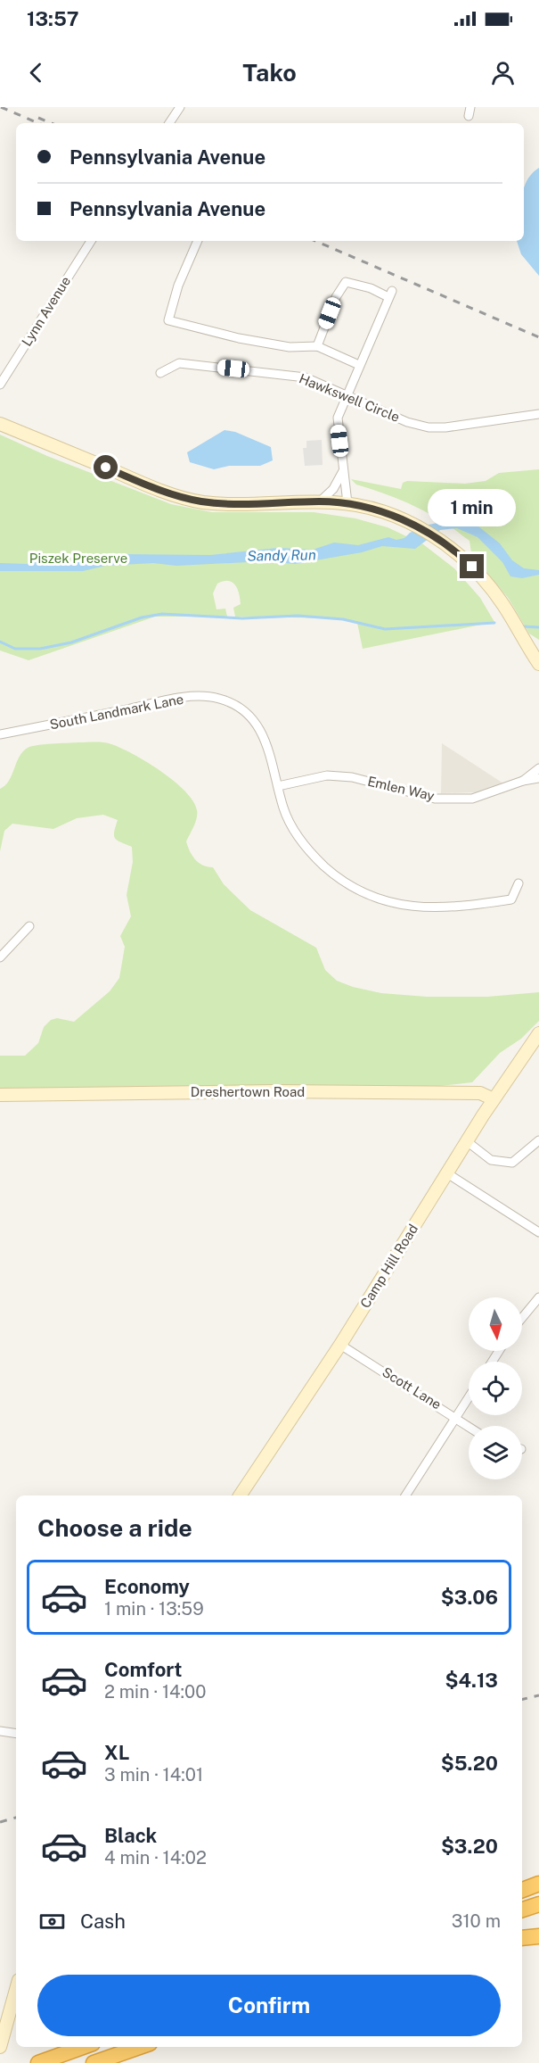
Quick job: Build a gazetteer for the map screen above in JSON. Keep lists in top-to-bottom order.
{
  "streets": {
    "street": [
      "Lynn Avenue",
      "Hawkswell Circle",
      "South Landmark Lane",
      "Emlen Way",
      "Dreshertown Road",
      "Camp Hill Road",
      "Scott Lane"
    ]
  },
  "crossings": [
    ["South Landmark Lane", "Emlen Way"],
    ["Dreshertown Road", "Camp Hill Road"],
    ["Camp Hill Road", "Scott Lane"]
  ],
  "water": ["Sandy Run"],
  "parks": ["Piszek Preserve"],
  "north": "bottom",
  "page": {
    "status": "13:57",
    "header": "Tako",
    "banner": ["Pennsylvania Avenue", "Pennsylvania Avenue"],
    "bubble": "1 min",
    "heading": "Choose a ride",
    "list": [
      {
        "name": "Economy",
        "note": "1 min · 13:59",
        "value": "$3.06"
      },
      {
        "name": "Comfort",
        "note": "2 min · 14:00",
        "value": "$4.13"
      },
      {
        "name": "XL",
        "note": "3 min · 14:01",
        "value": "$5.20"
      },
      {
        "name": "Black",
        "note": "4 min · 14:02",
        "value": "$3.20"
      }
    ],
    "pay": ["Cash", "310 m"],
    "buttons": "Confirm"
  }
}
